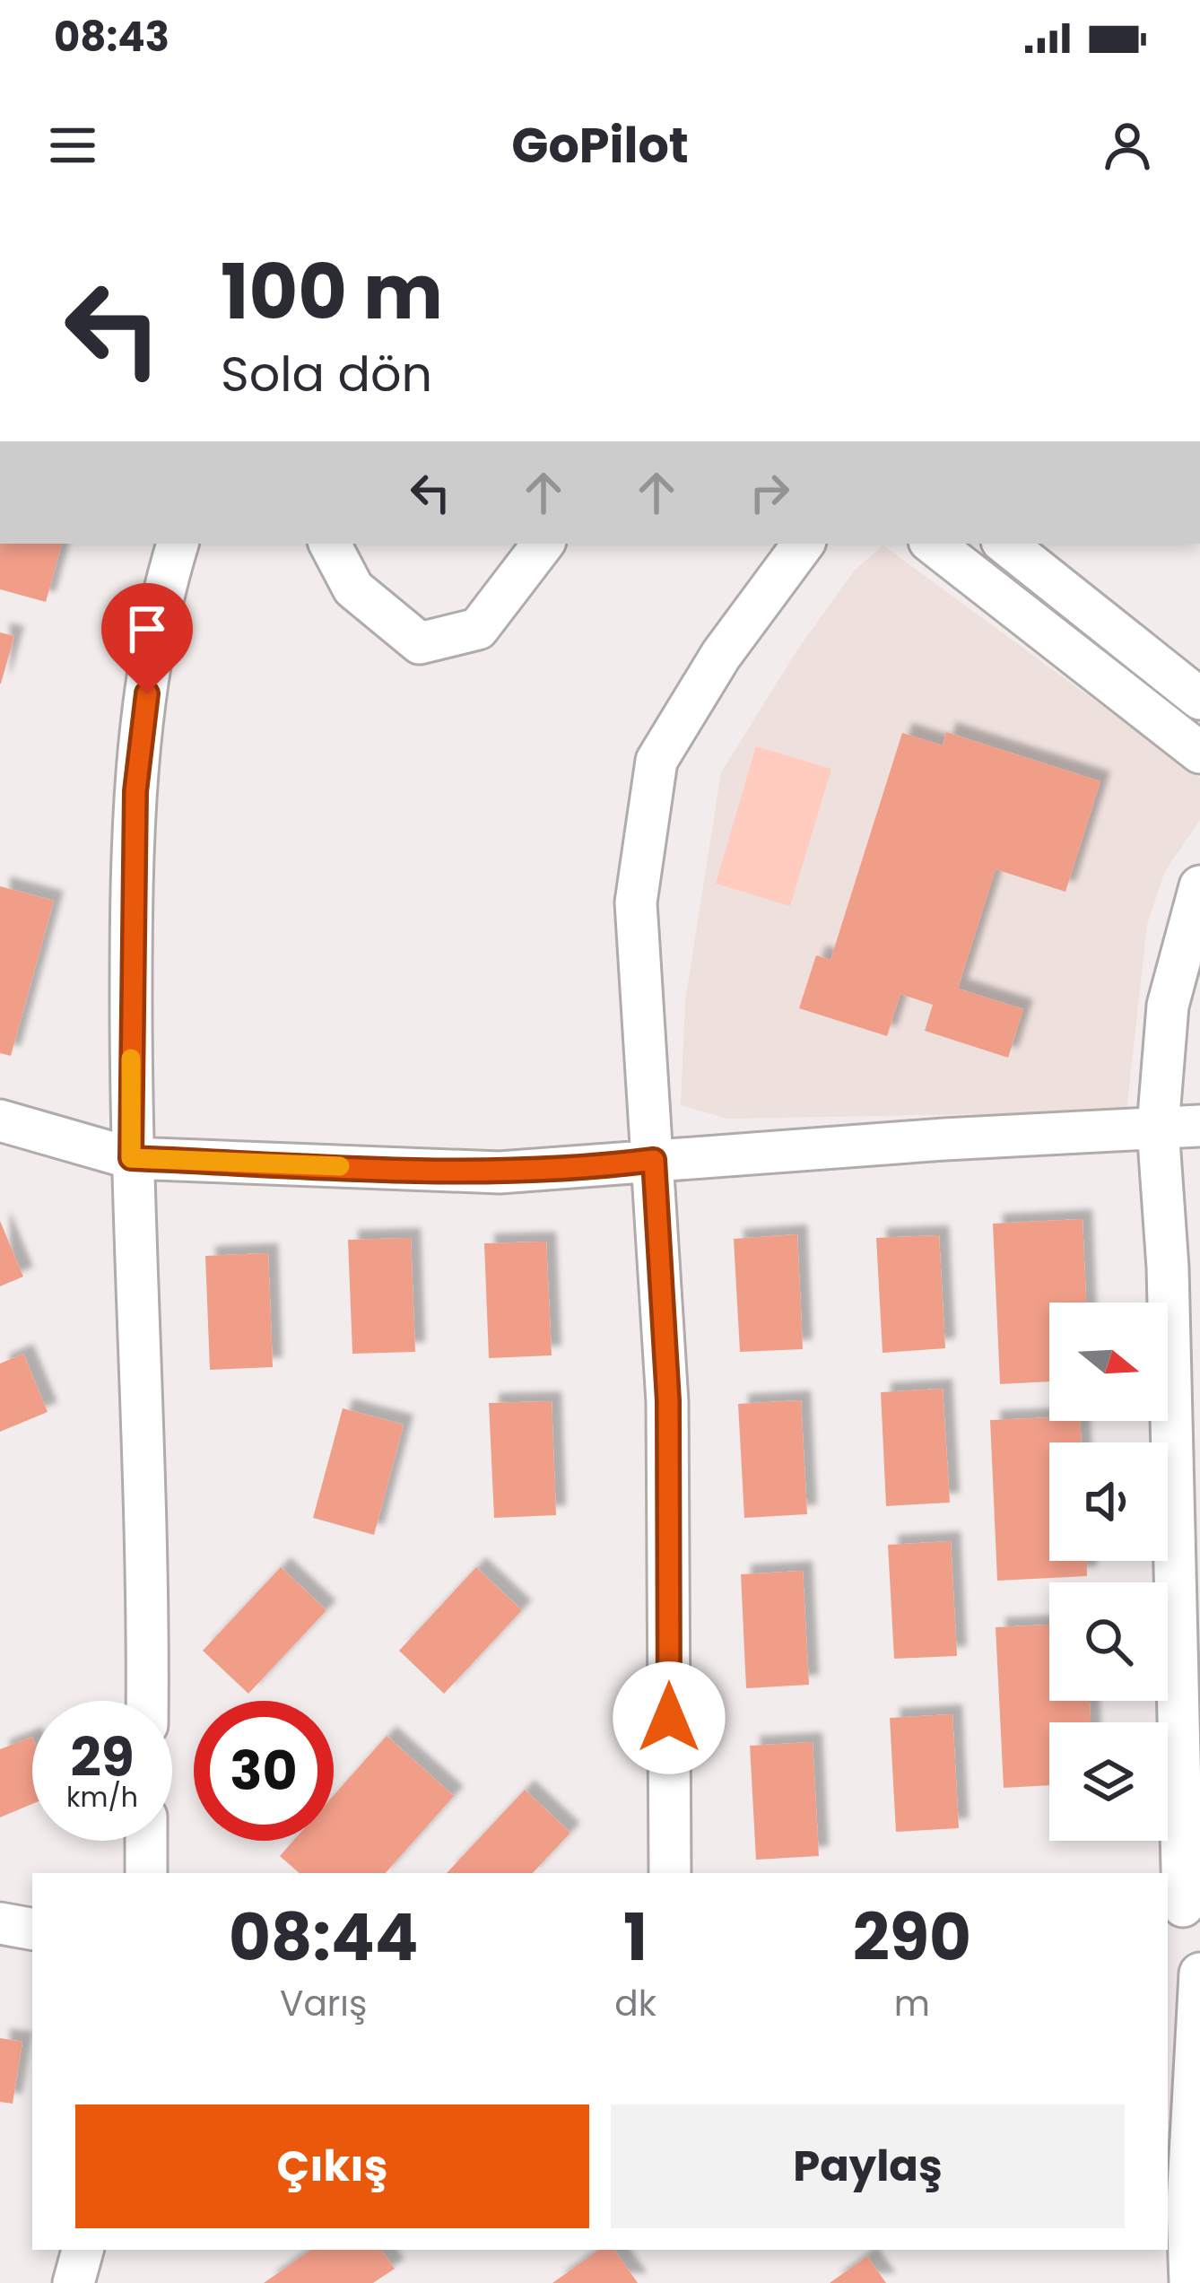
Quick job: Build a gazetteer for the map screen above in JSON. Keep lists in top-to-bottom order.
{
  "north": "right",
  "page": {
    "status": "08:43",
    "header": "GoPilot",
    "turn": ["100 m", "Sola dön"],
    "speed": "29 km/h",
    "limit": "30",
    "eta": [
      "08:44",
      "Varış",
      "1",
      "dk",
      "290",
      "m"
    ],
    "buttons": ["Çıkış", "Paylaş"]
  }
}
